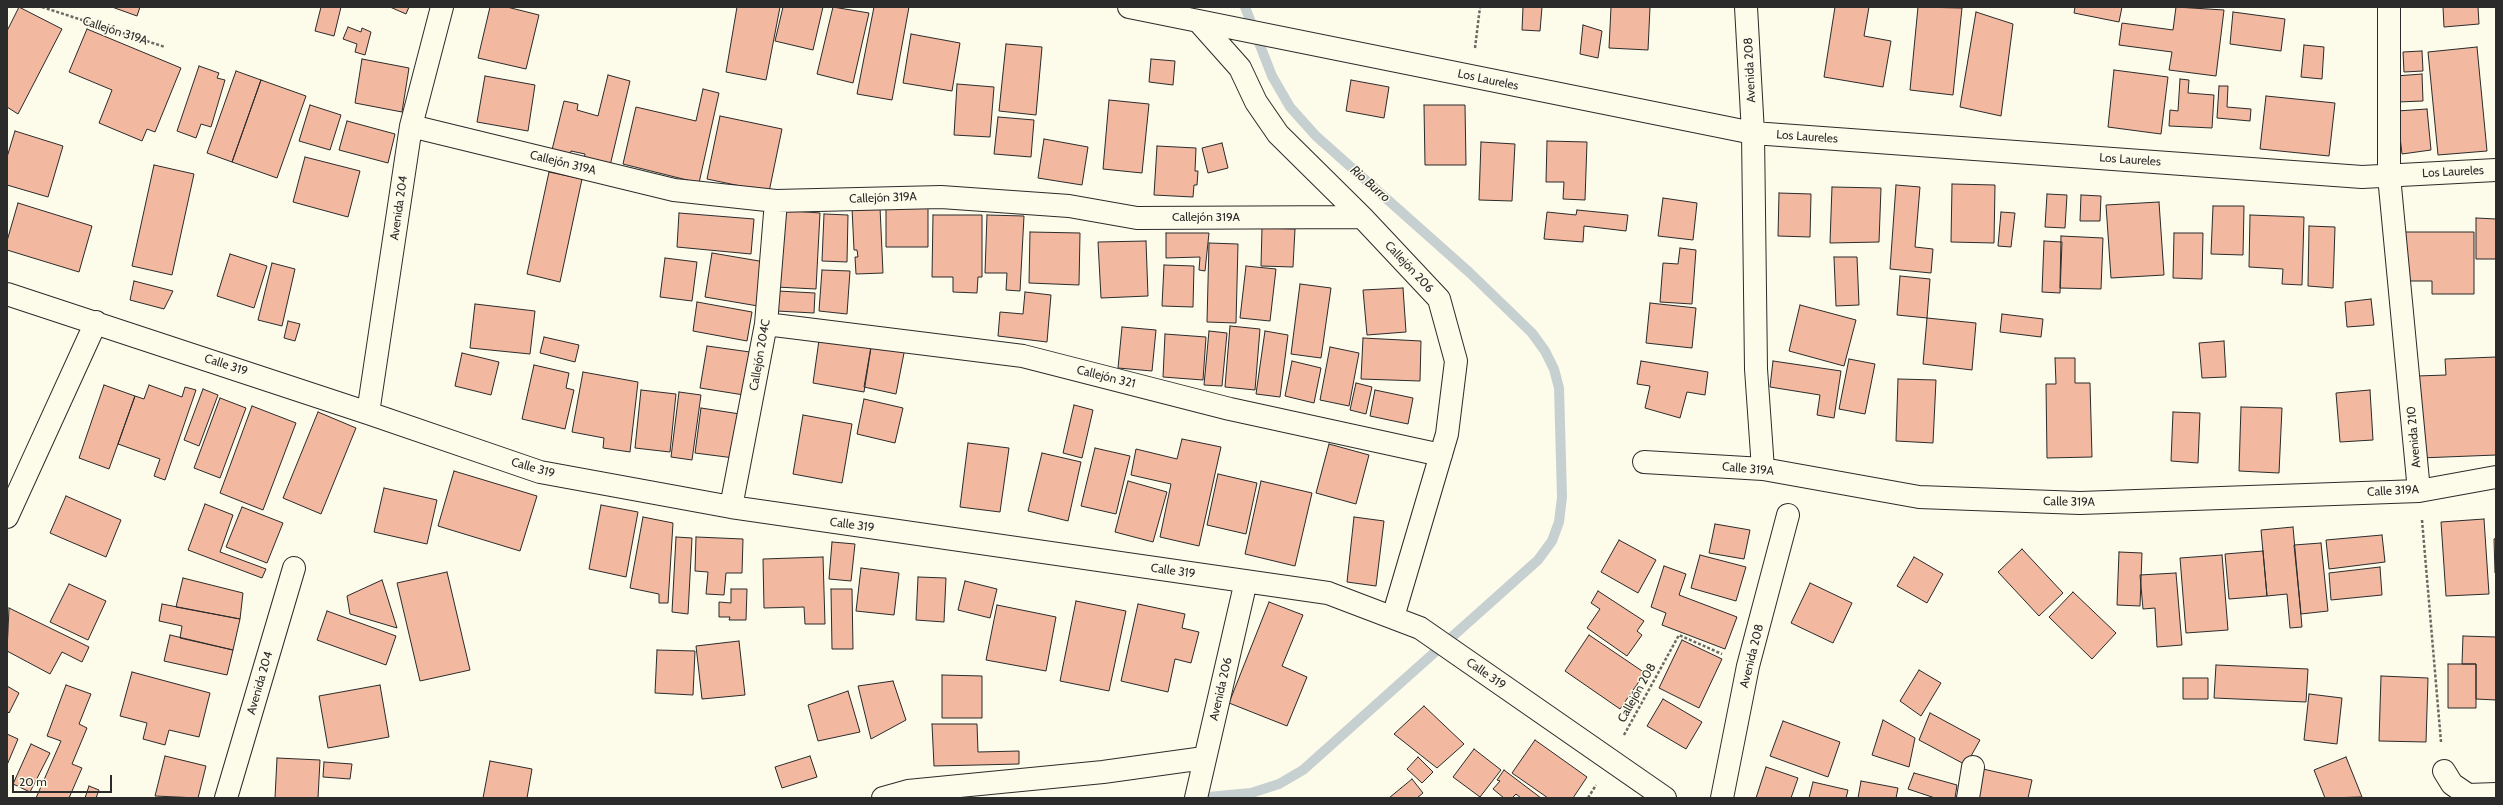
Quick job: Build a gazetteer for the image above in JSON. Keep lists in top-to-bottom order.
{
  "streets": {
    "street": [
      "Callejón 319A",
      "Avenida 208",
      "Los Laureles",
      "Avenida 204",
      "Callejón 206",
      "Callejón 204C",
      "Calle 319",
      "Callejón 321",
      "Avenida 210",
      "Calle 319A",
      "Avenida 206"
    ],
    "path": ["Callejón 208"]
  },
  "crossings": [
    ["Callejón 319A", "Avenida 204"],
    ["Callejón 319A", "Callejón 206"],
    ["Callejón 319A", "Callejón 204C"],
    ["Avenida 208", "Los Laureles"],
    ["Avenida 208", "Calle 319A"],
    ["Avenida 208", "Callejón 208"],
    ["Los Laureles", "Callejón 206"],
    ["Los Laureles", "Avenida 210"],
    ["Avenida 204", "Calle 319"],
    ["Callejón 206", "Calle 319"],
    ["Callejón 206", "Callejón 321"],
    ["Callejón 204C", "Calle 319"],
    ["Callejón 204C", "Callejón 321"],
    ["Calle 319", "Avenida 206"],
    ["Calle 319", "Callejón 208"],
    ["Avenida 210", "Calle 319A"]
  ],
  "water": ["Rio Burro"],
  "scale_bar": "20 m"
}
